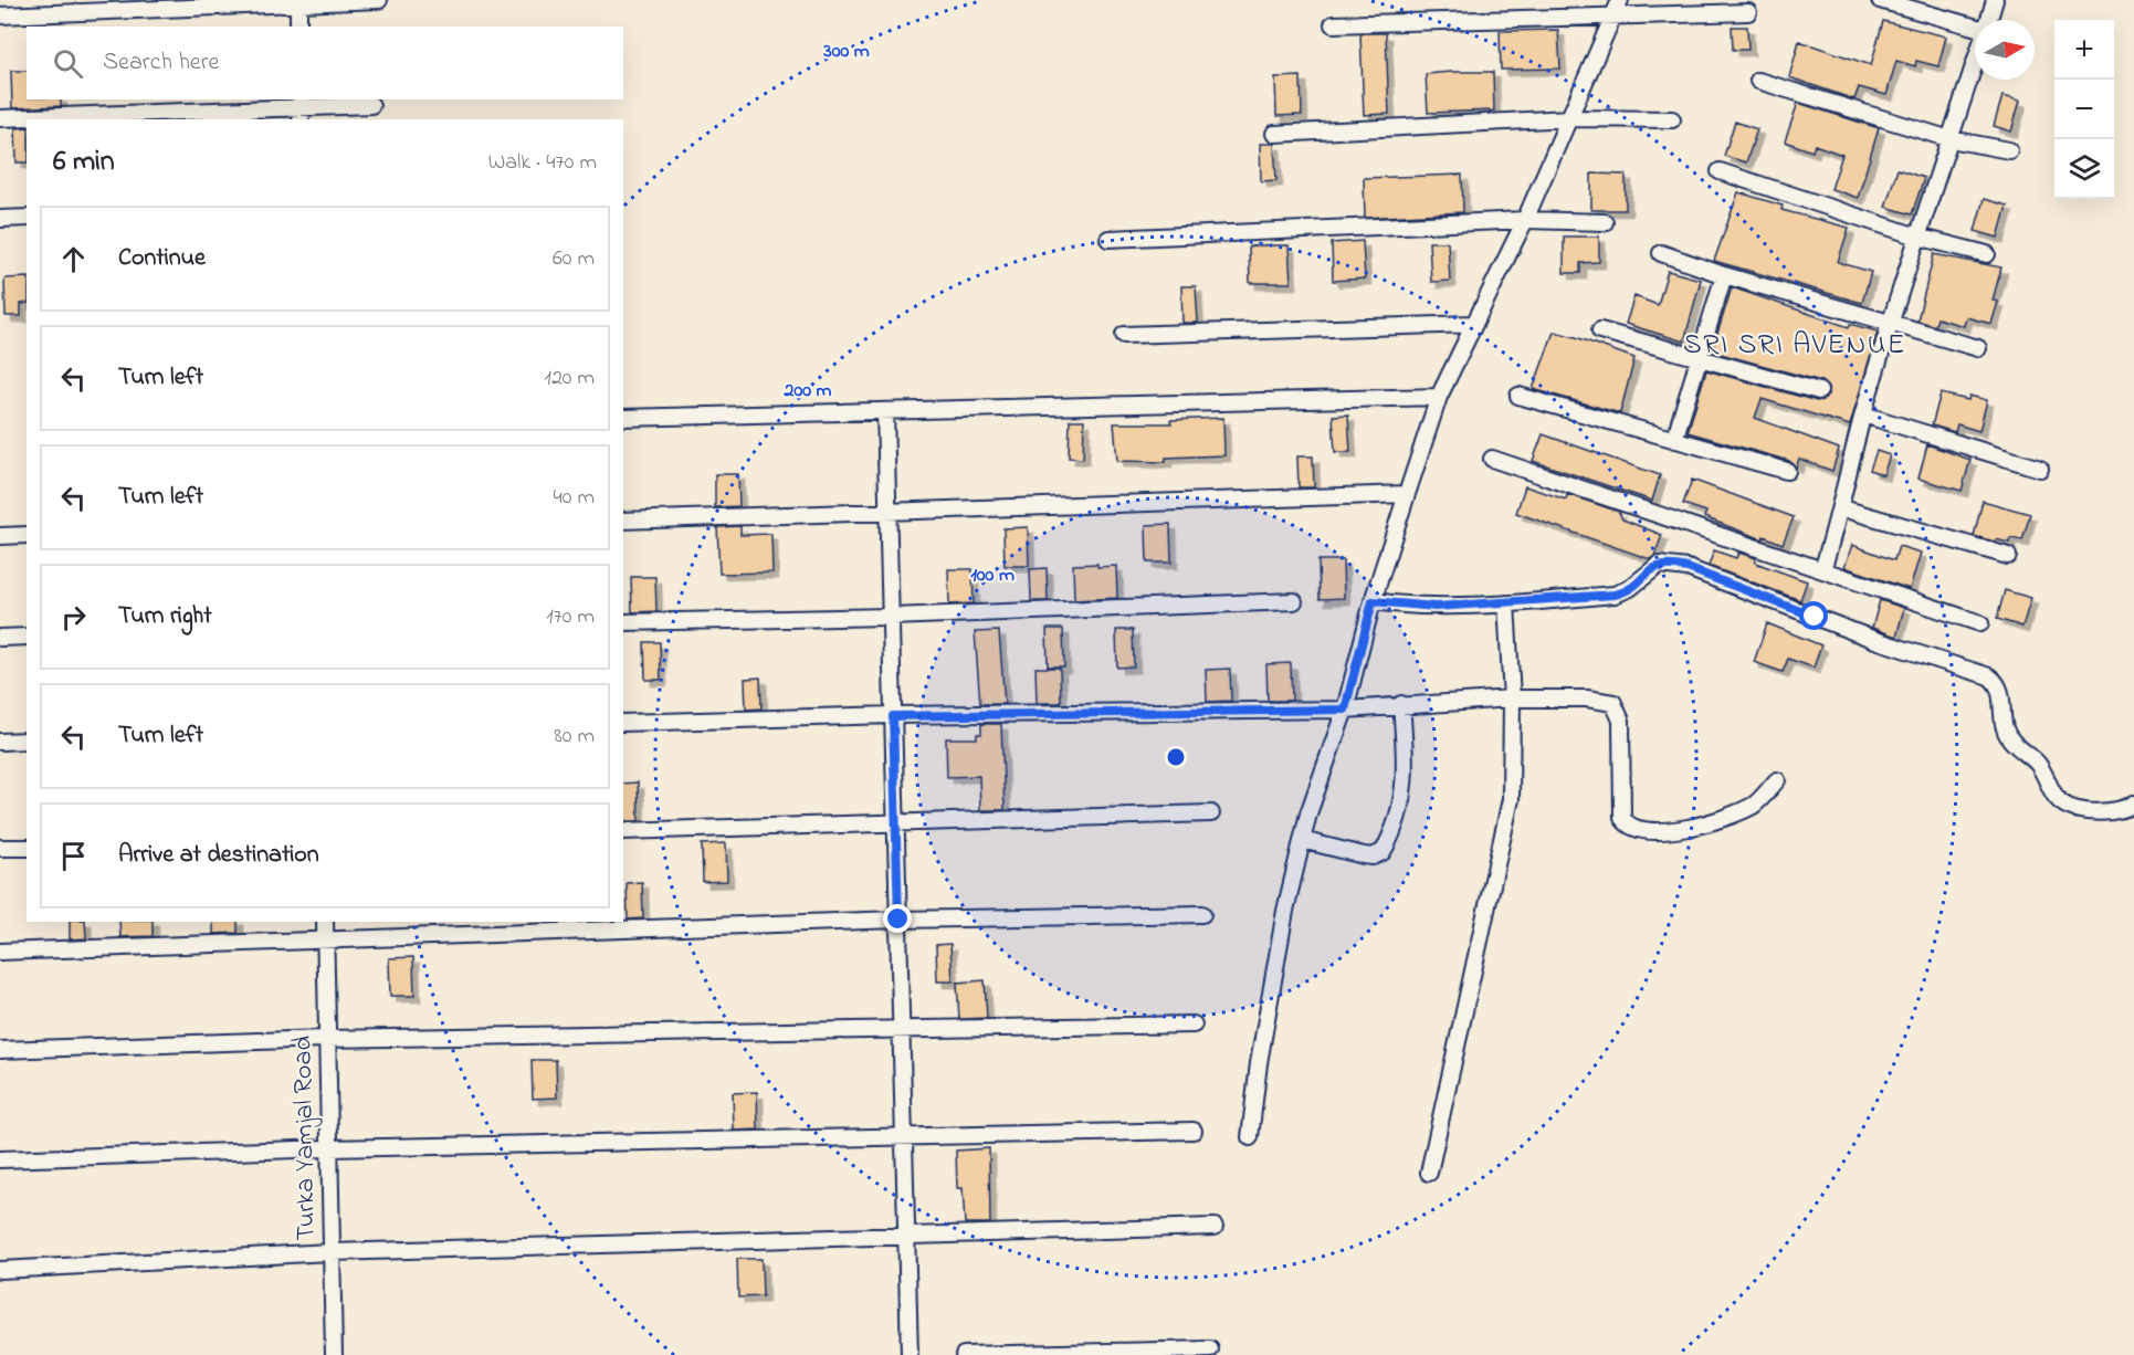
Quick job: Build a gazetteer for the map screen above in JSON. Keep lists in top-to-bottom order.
{
  "streets": {
    "street": ["Turka Yamjal Road"]
  },
  "districts": ["SRI SRI AVENUE"],
  "north": "right",
  "page": {
    "map_buttons": ["+", "−"],
    "search": "Search here",
    "heading": ["6 min", "Walk · 470 m"],
    "list": [
      ["Continue", "60 m"],
      ["Turn left", "120 m"],
      ["Turn left", "40 m"],
      ["Turn right", "170 m"],
      ["Turn left", "80 m"],
      "Arrive at destination"
    ]
  },
  "rings": ["300 m", "200 m", "100 m"]
}
